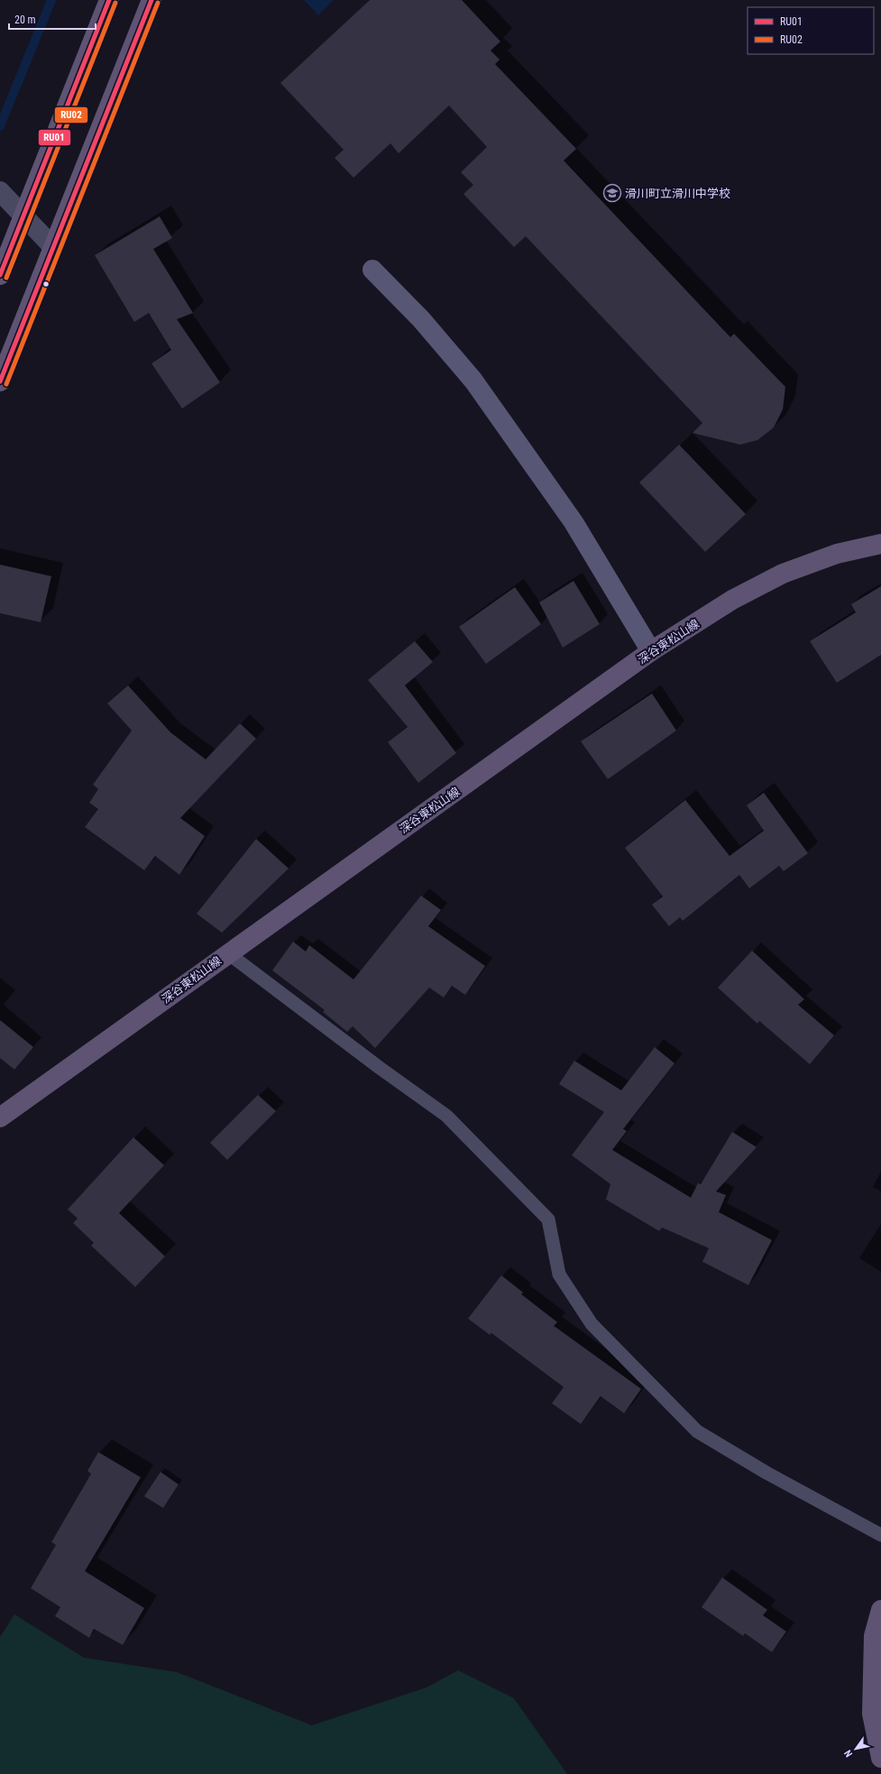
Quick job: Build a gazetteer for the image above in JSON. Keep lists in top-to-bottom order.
{
  "streets": {
    "main road": ["深谷東松山線"]
  },
  "places": {
    "school or university": ["滑川町立滑川中学校"]
  },
  "lines": ["transit line RU01", "transit line RU02"],
  "legend": ["RU01", "RU02"],
  "scale_bar": "20 m",
  "north": "bottom left"
}
